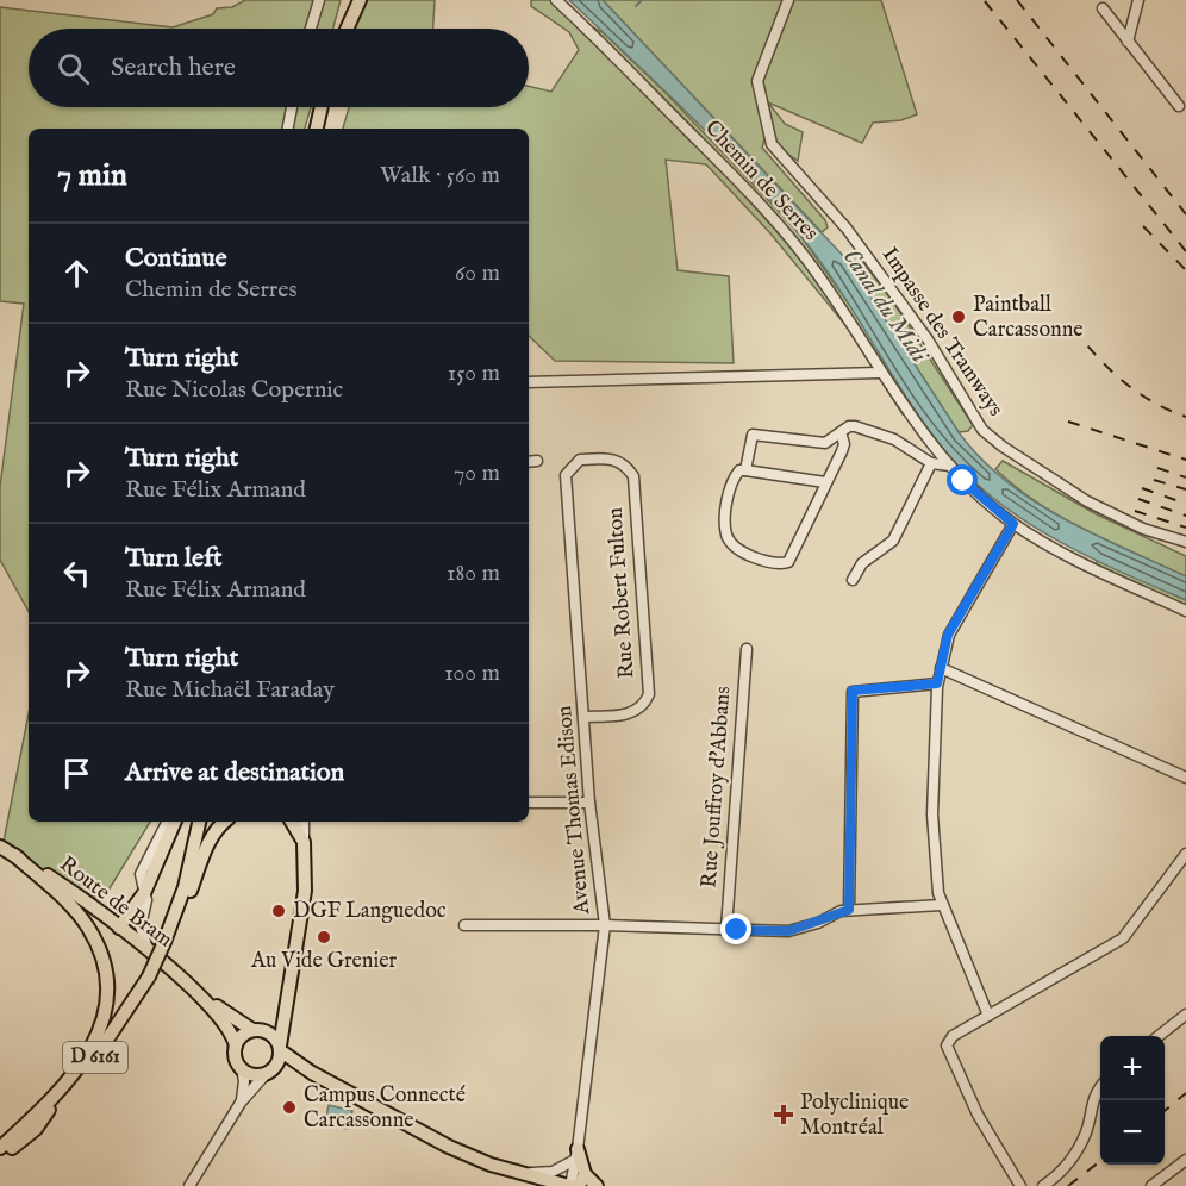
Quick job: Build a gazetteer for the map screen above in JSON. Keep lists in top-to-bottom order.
{
  "streets": {
    "main road": ["Route de Bram", "D 6161"],
    "street": [
      "Chemin de Serres",
      "Impasse des Tramways",
      "Rue Robert Fulton",
      "Rue Jouffroy d'Abbans",
      "Avenue Thomas Edison"
    ]
  },
  "crossings": [
    ["Rue Robert Fulton", "Avenue Thomas Edison"],
    ["Avenue Thomas Edison", "Route de Bram"]
  ],
  "water": ["Canal du Midi"],
  "places": {
    "other": [
      "Paintball Carcassonne",
      "DGF Languedoc",
      "Au Vide Grenier",
      "Campus Connecté Carcassonne"
    ],
    "health": ["Polyclinique Montréal"]
  },
  "page": {
    "search": "Search here",
    "heading": ["7 min", "Walk · 560 m"],
    "list": [
      ["Continue", "Chemin de Serres", "60 m"],
      ["Turn right", "Rue Nicolas Copernic", "150 m"],
      ["Turn right", "Rue Félix Armand", "70 m"],
      ["Turn left", "Rue Félix Armand", "180 m"],
      ["Turn right", "Rue Michaël Faraday", "100 m"],
      "Arrive at destination"
    ],
    "map_buttons": ["+", "−"]
  }
}
